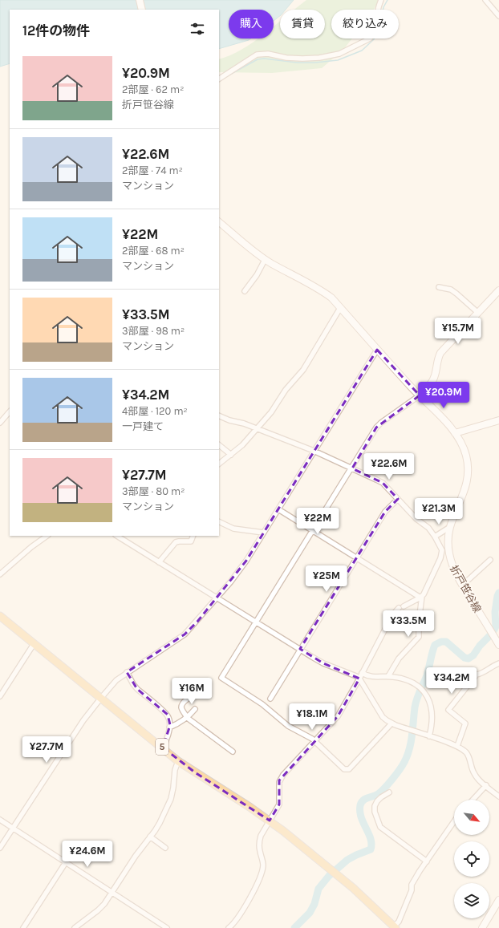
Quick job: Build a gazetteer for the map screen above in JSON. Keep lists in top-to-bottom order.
{
  "streets": {
    "main road": ["折戸笹谷線", "5"]
  },
  "north": "bottom right",
  "page": {
    "chip": ["購入", "賃貸", "絞り込み"],
    "heading": "12件の物件",
    "list": [
      {
        "name": "¥20.9M",
        "note": "2部屋 · 62 m² · 折戸笹谷線"
      },
      {
        "name": "¥22.6M",
        "note": "2部屋 · 74 m² · マンション"
      },
      {
        "name": "¥22M",
        "note": "2部屋 · 68 m² · マンション"
      },
      {
        "name": "¥33.5M",
        "note": "3部屋 · 98 m² · マンション"
      },
      {
        "name": "¥34.2M",
        "note": "4部屋 · 120 m² · 一戸建て"
      },
      {
        "name": "¥27.7M",
        "note": "3部屋 · 80 m² · マンション"
      }
    ],
    "price": [
      "¥15.7M",
      "¥20.9M",
      "¥22.6M",
      "¥21.3M",
      "¥22M",
      "¥25M",
      "¥33.5M",
      "¥34.2M",
      "¥16M",
      "¥18.1M",
      "¥27.7M",
      "¥24.6M"
    ]
  }
}
